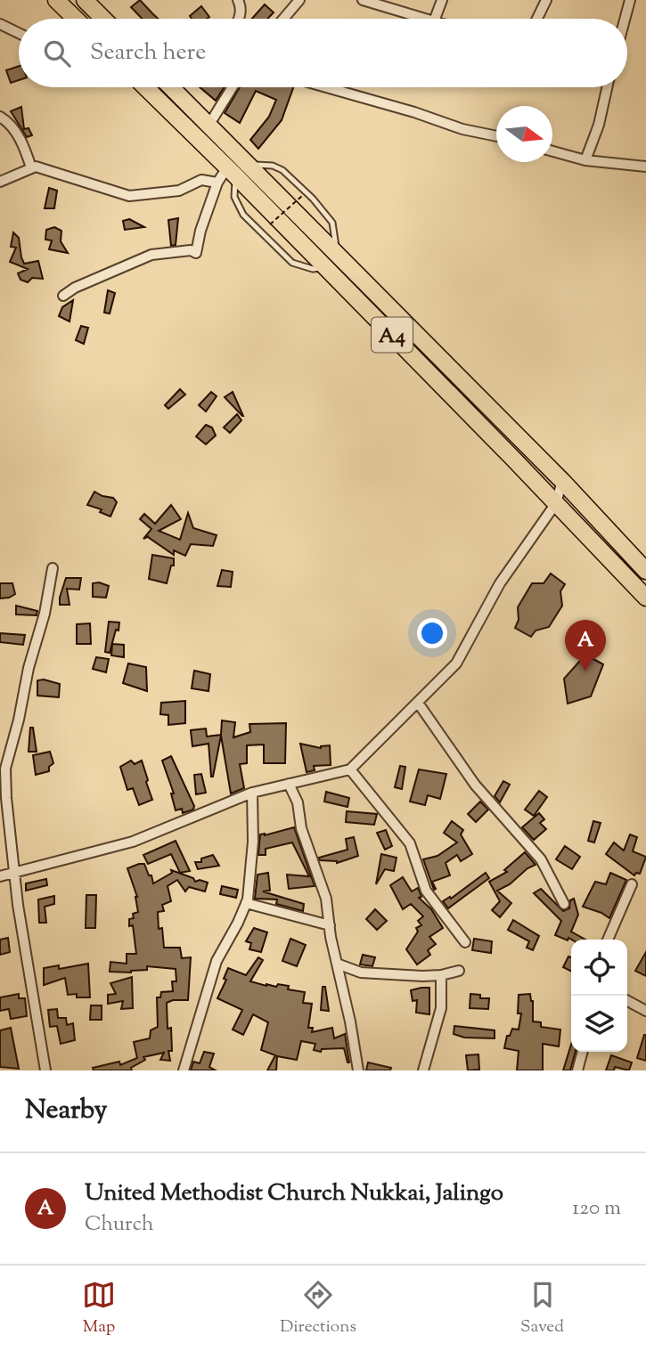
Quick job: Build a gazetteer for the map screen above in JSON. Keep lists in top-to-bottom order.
{
  "streets": {
    "highway": ["A4"]
  },
  "north": "right",
  "page": {
    "search": "Search here",
    "pins": "A",
    "heading": "Nearby",
    "list": [
      {
        "mark": "A",
        "name": "United Methodist Church Nukkai, Jalingo",
        "note": "Church",
        "value": "120 m"
      }
    ],
    "nav": ["Map", "Directions", "Saved"]
  }
}
